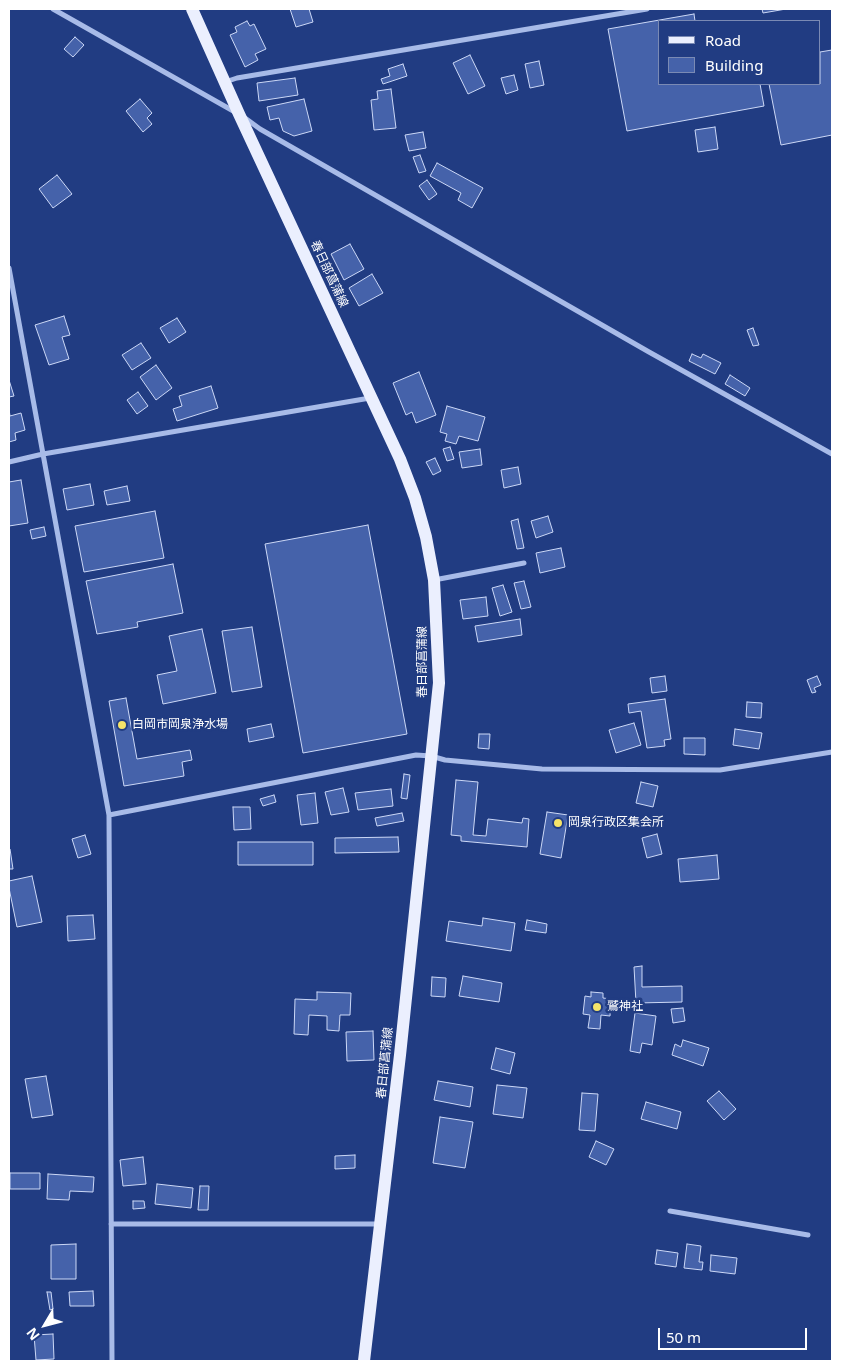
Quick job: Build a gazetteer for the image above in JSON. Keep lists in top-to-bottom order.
{
  "streets": {
    "main road": ["春日部菖蒲線"]
  },
  "places": ["白岡市岡泉浄水場", "岡泉行政区集会所", "鷲神社"],
  "legend": ["Road", "Building"],
  "scale_bar": "50 m",
  "north": "bottom left"
}
